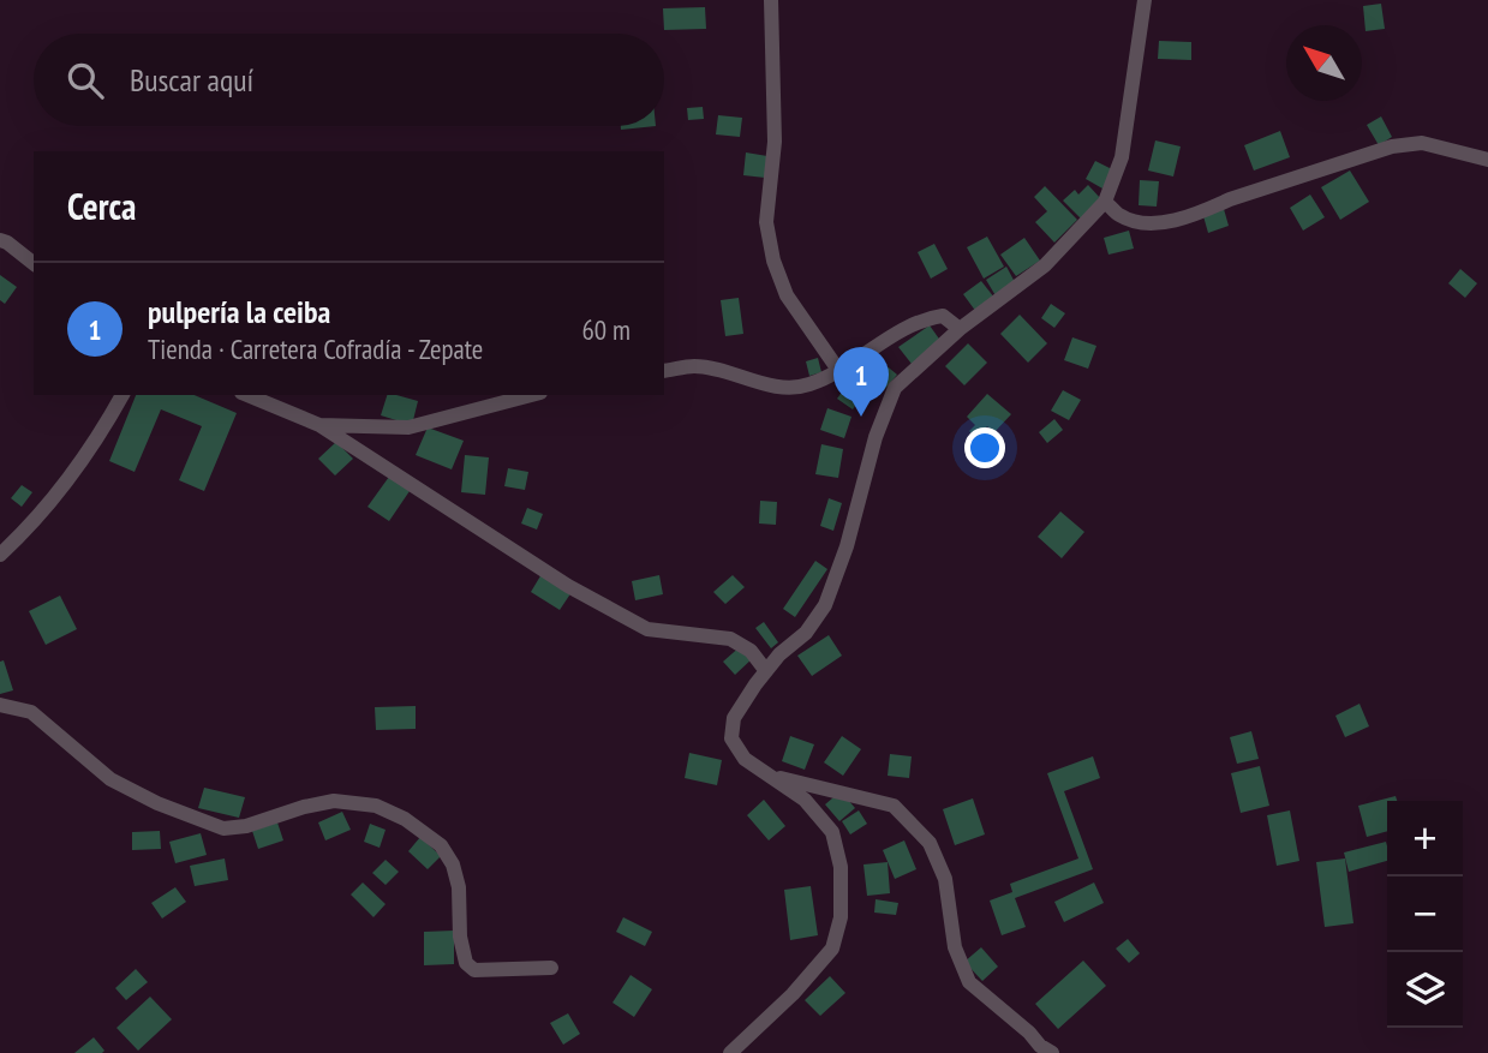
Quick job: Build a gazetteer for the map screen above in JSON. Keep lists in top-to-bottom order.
{
  "north": "top left",
  "page": {
    "search": "Buscar aquí",
    "heading": "Cerca",
    "list": [
      {
        "mark": "1",
        "name": "pulpería la ceiba",
        "note": "Tienda · Carretera Cofradía - Zepate",
        "value": "60 m"
      }
    ],
    "pins": "1",
    "map_buttons": ["+", "−"]
  }
}
